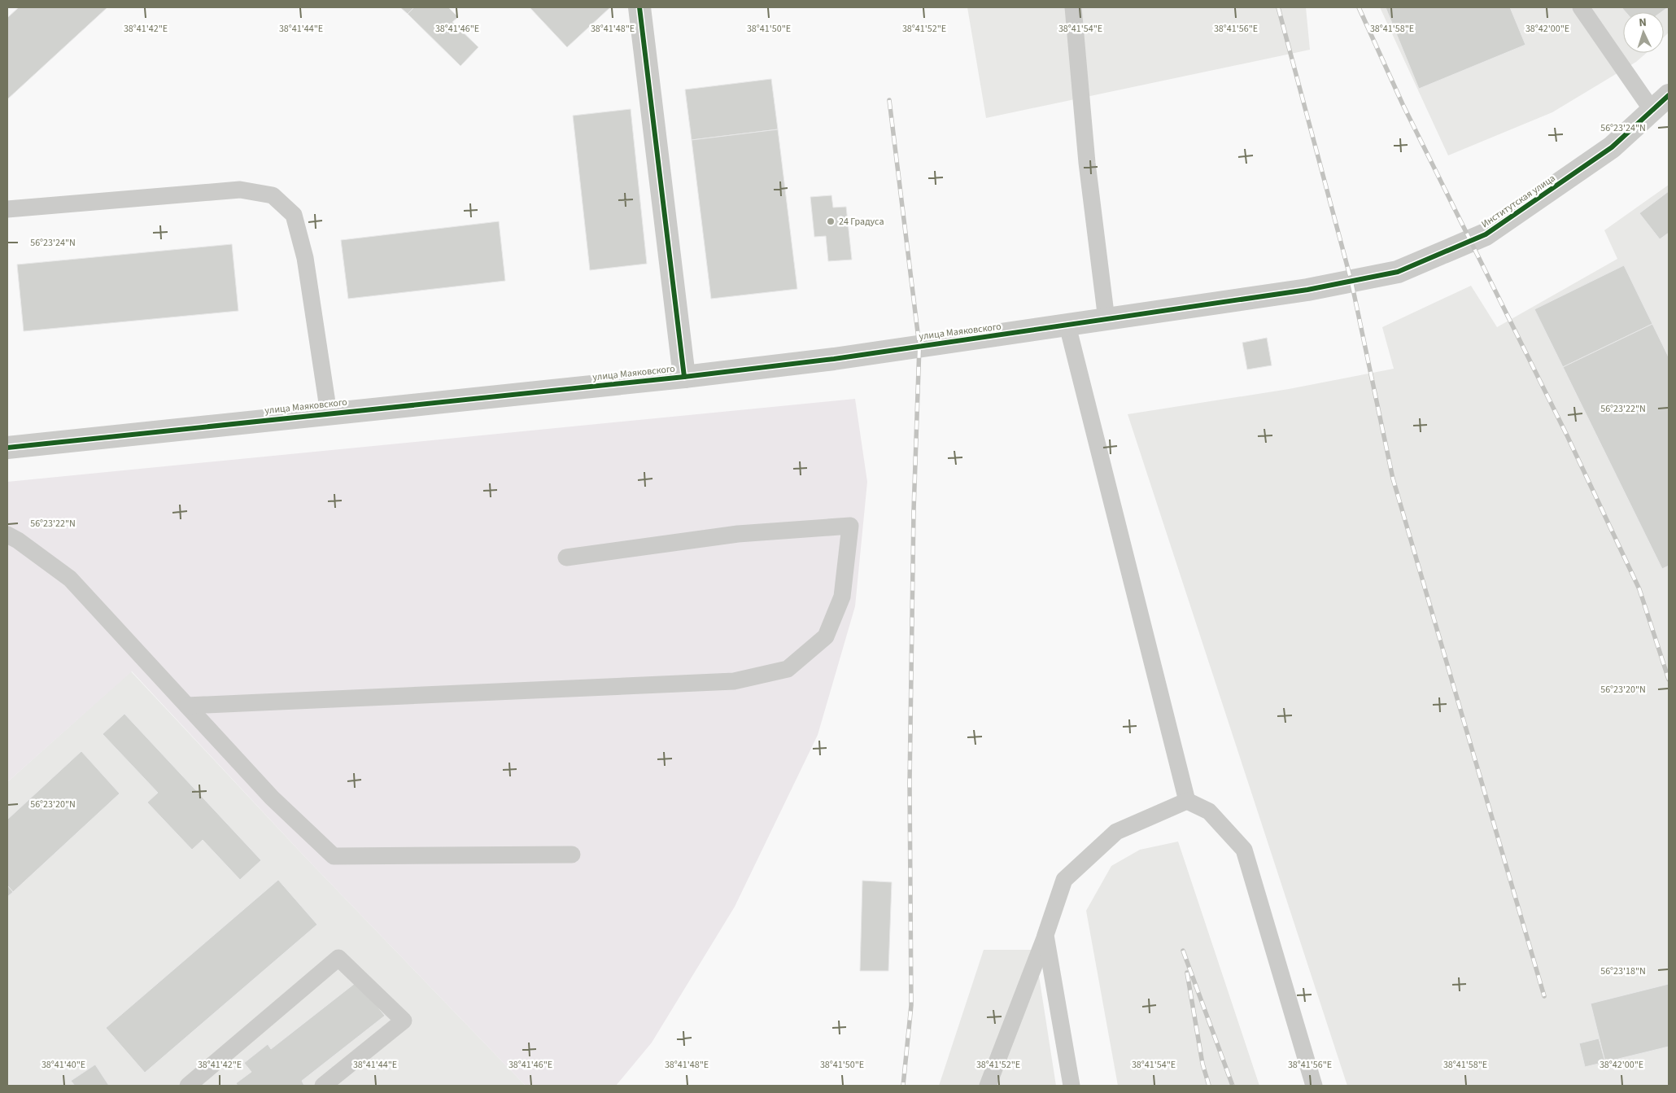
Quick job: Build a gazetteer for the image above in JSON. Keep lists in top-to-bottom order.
{
  "streets": {
    "street": ["Институтская улица", "улица Маяковского"]
  },
  "crossings": [
    ["Институтская улица", "улица Маяковского"]
  ],
  "places": ["24 Градуса"],
  "north": "top",
  "coordinates": [
    "38°41'42\"E",
    "38°41'44\"E",
    "38°41'46\"E",
    "38°41'48\"E",
    "38°41'50\"E",
    "38°41'52\"E",
    "38°41'54\"E",
    "38°41'56\"E",
    "38°41'58\"E",
    "38°42'00\"E",
    "56°23'24\"N",
    "56°23'22\"N",
    "56°23'20\"N",
    "56°23'18\"N",
    "38°41'40\"E"
  ]
}
